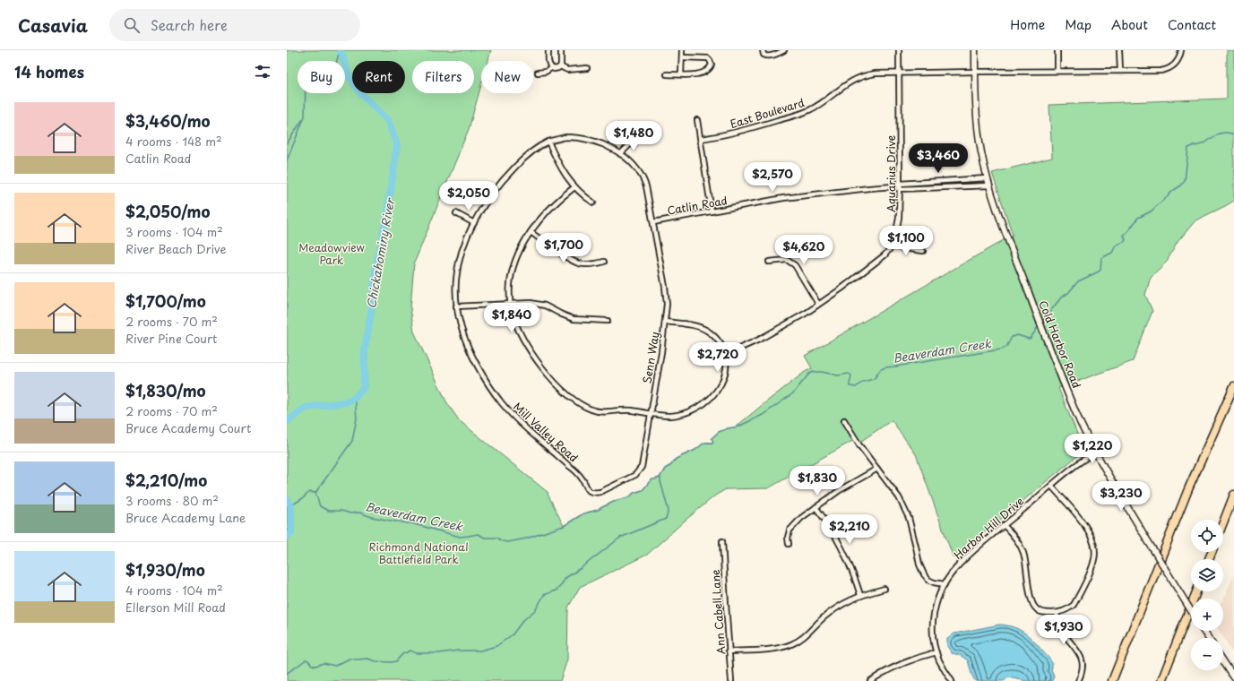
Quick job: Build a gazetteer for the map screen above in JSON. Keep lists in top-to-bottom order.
{
  "streets": {
    "main road": ["Cold Harbor Road"],
    "street": [
      "East Boulevard",
      "Aquarius Drive",
      "Catlin Road",
      "Senn Way",
      "Mill Valley Road",
      "Harbor Hill Drive",
      "Ann Cabell Lane"
    ]
  },
  "crossings": [
    ["East Boulevard", "Aquarius Drive"],
    ["East Boulevard", "Cold Harbor Road"],
    ["Aquarius Drive", "Catlin Road"],
    ["Catlin Road", "Cold Harbor Road"],
    ["Catlin Road", "Senn Way"],
    ["Catlin Road", "Mill Valley Road"],
    ["Cold Harbor Road", "Harbor Hill Drive"],
    ["Senn Way", "Mill Valley Road"]
  ],
  "water": ["Chickahominy River", "Beaverdam Creek"],
  "parks": ["Meadowview Park", "Richmond National Battlefield Park"],
  "page": {
    "header": "Casavia",
    "search": "Search here",
    "nav": [
      "Home",
      "Map",
      "About",
      "Contact"
    ],
    "heading": "14 homes",
    "chip": [
      "Buy",
      "Rent",
      "Filters",
      "New"
    ],
    "list": [
      {
        "name": "$3,460/mo",
        "note": "4 rooms · 148 m² · Catlin Road"
      },
      {
        "name": "$2,050/mo",
        "note": "3 rooms · 104 m² · River Beach Drive"
      },
      {
        "name": "$1,700/mo",
        "note": "2 rooms · 70 m² · River Pine Court"
      },
      {
        "name": "$1,830/mo",
        "note": "2 rooms · 70 m² · Bruce Academy Court"
      },
      {
        "name": "$2,210/mo",
        "note": "3 rooms · 80 m² · Bruce Academy Lane"
      },
      {
        "name": "$1,930/mo",
        "note": "4 rooms · 104 m² · Ellerson Mill Road"
      }
    ],
    "price": [
      "$1,480",
      "$3,460",
      "$2,570",
      "$2,050",
      "$1,100",
      "$1,700",
      "$4,620",
      "$1,840",
      "$2,720",
      "$1,220",
      "$1,830",
      "$3,230",
      "$2,210",
      "$1,930"
    ],
    "map_buttons": ["+", "−"]
  }
}
